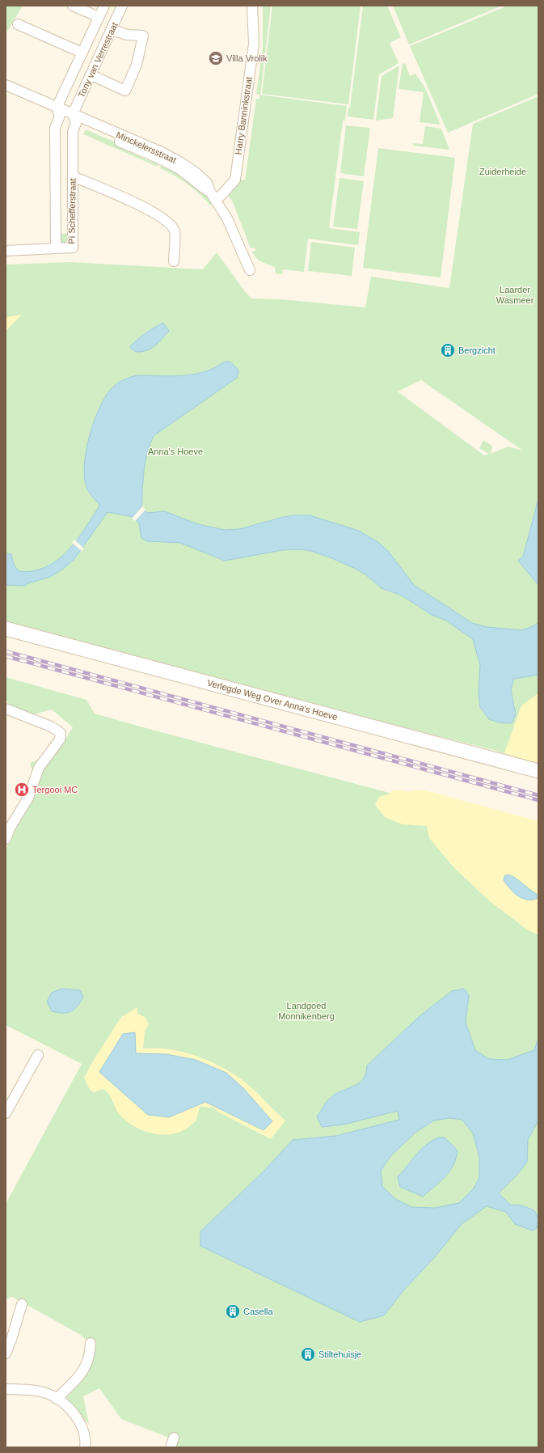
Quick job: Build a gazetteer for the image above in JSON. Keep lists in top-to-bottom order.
{
  "streets": {
    "main road": ["Verlegde Weg Over Anna's Hoeve"],
    "street": [
      "Tony van Verrestraat",
      "Harry Banninkstraat",
      "Minckelersstraat",
      "Pi Schefferstraat"
    ]
  },
  "crossings": [
    ["Tony van Verrestraat", "Minckelersstraat"],
    ["Tony van Verrestraat", "Pi Schefferstraat"],
    ["Harry Banninkstraat", "Minckelersstraat"],
    ["Minckelersstraat", "Pi Schefferstraat"]
  ],
  "parks": [
    "Zuiderheide",
    "Laarder Wasmeer",
    "Anna's Hoeve",
    "Landgoed Monnikenberg"
  ],
  "places": {
    "school or university": ["Villa Vrolik"],
    "building": ["Bergzicht", "Casella", "Stiltehuisje"],
    "hospital": ["Tergooi MC"]
  }
}
